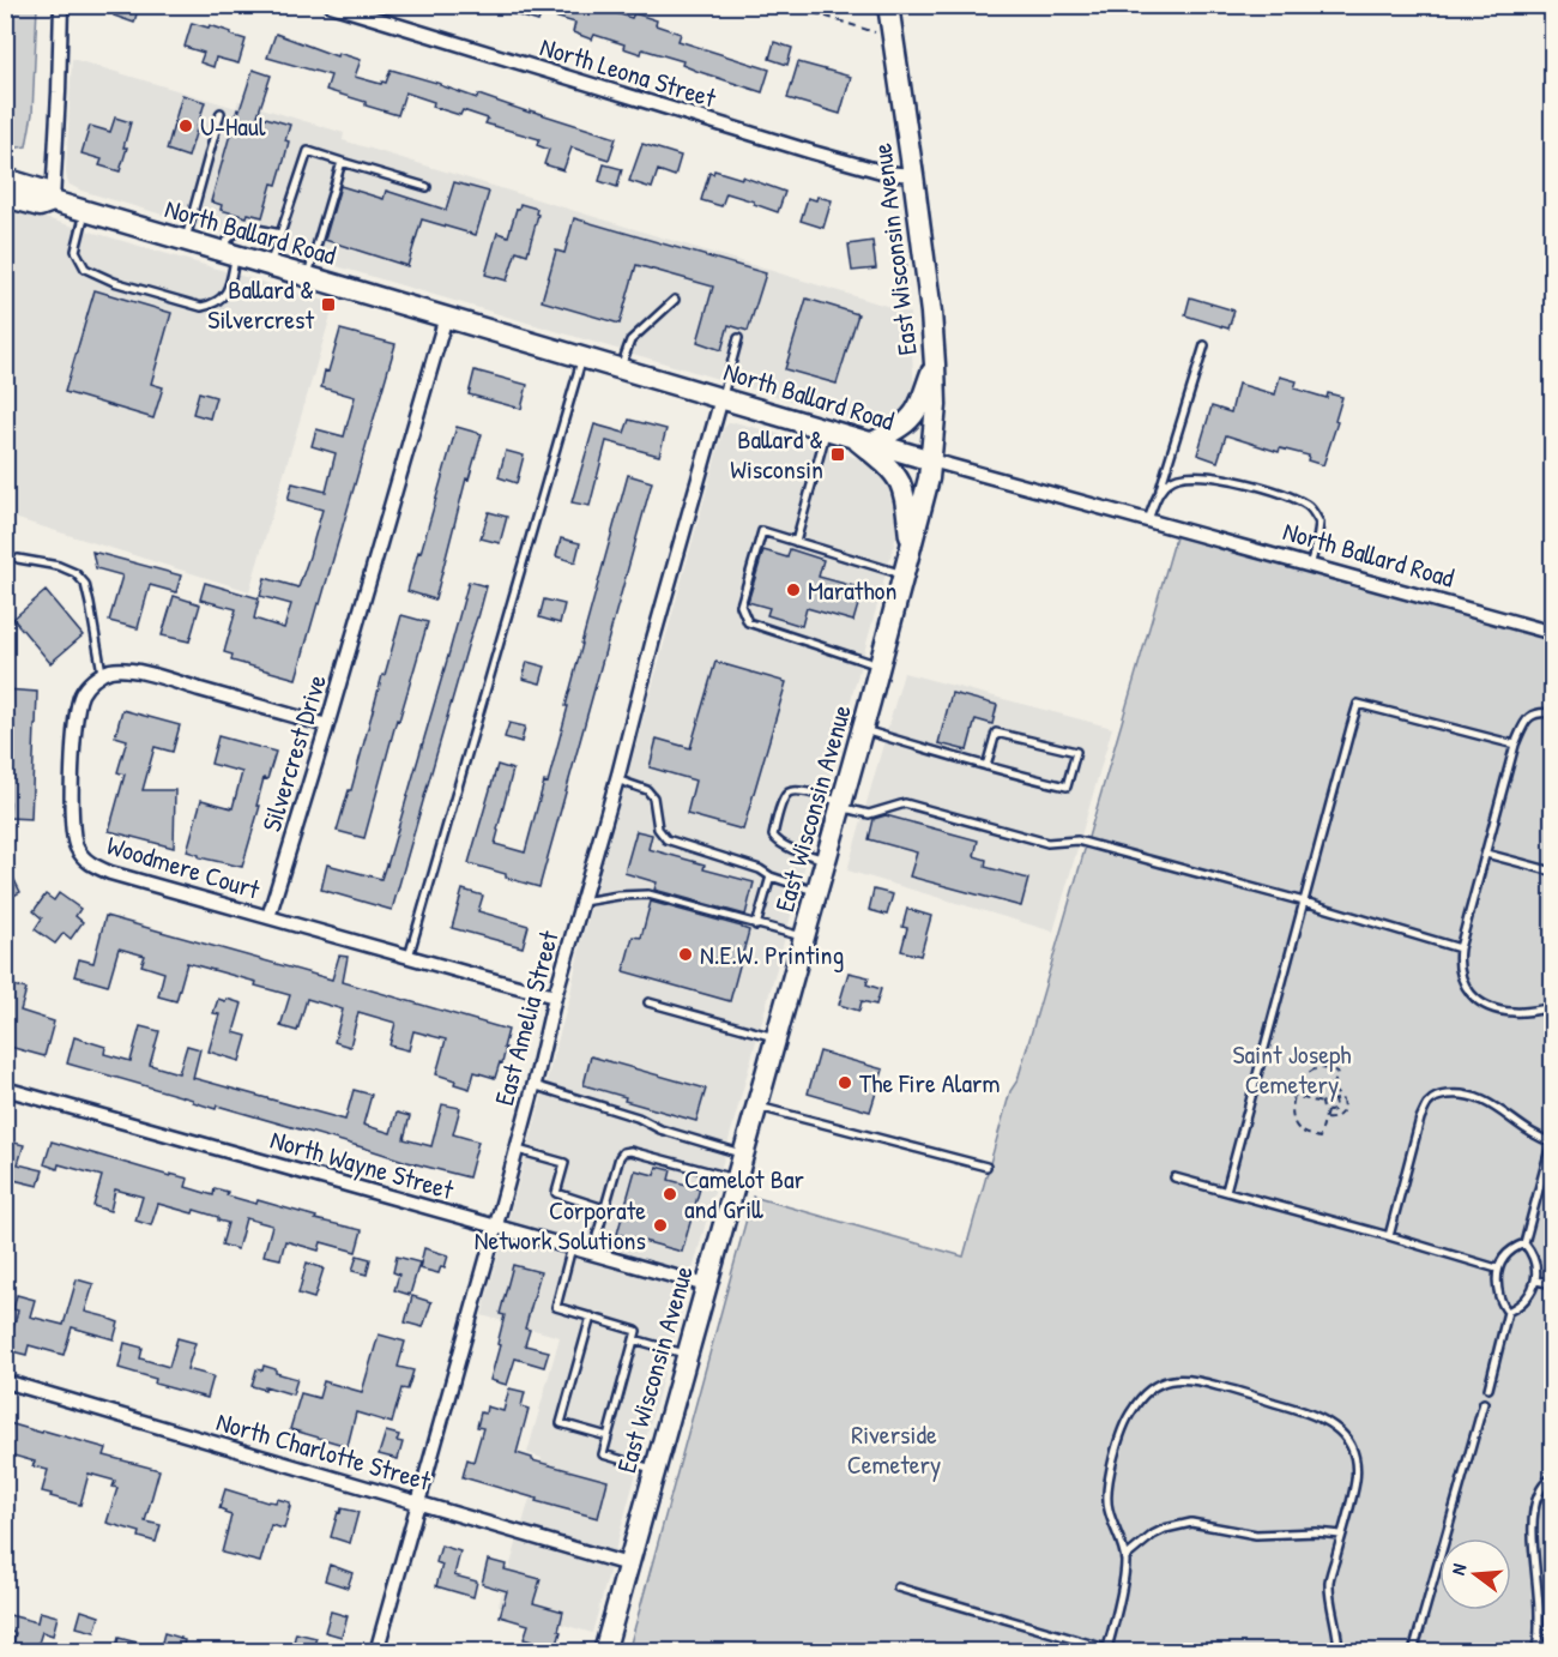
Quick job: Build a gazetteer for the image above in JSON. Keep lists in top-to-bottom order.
{
  "streets": {
    "main road": ["North Ballard Road", "East Wisconsin Avenue"],
    "street": [
      "North Leona Street",
      "Silvercrest Drive",
      "Woodmere Court",
      "East Amelia Street",
      "North Wayne Street",
      "North Charlotte Street"
    ]
  },
  "crossings": [
    ["North Leona Street", "East Wisconsin Avenue"],
    ["North Ballard Road", "East Wisconsin Avenue"],
    ["North Ballard Road", "Silvercrest Drive"],
    ["North Ballard Road", "East Amelia Street"],
    ["East Wisconsin Avenue", "North Wayne Street"],
    ["East Wisconsin Avenue", "North Charlotte Street"],
    ["Silvercrest Drive", "Woodmere Court"],
    ["East Amelia Street", "North Wayne Street"],
    ["East Amelia Street", "North Charlotte Street"]
  ],
  "parks": ["Saint Joseph Cemetery", "Riverside Cemetery"],
  "places": {
    "other": [
      "U-Haul",
      "Marathon",
      "N.E.W. Printing",
      "The Fire Alarm",
      "Camelot Bar and Grill",
      "Corporate Network Solutions"
    ],
    "transit": ["Ballard & Silvercrest", "Ballard & Wisconsin"]
  },
  "north": "left"
}
